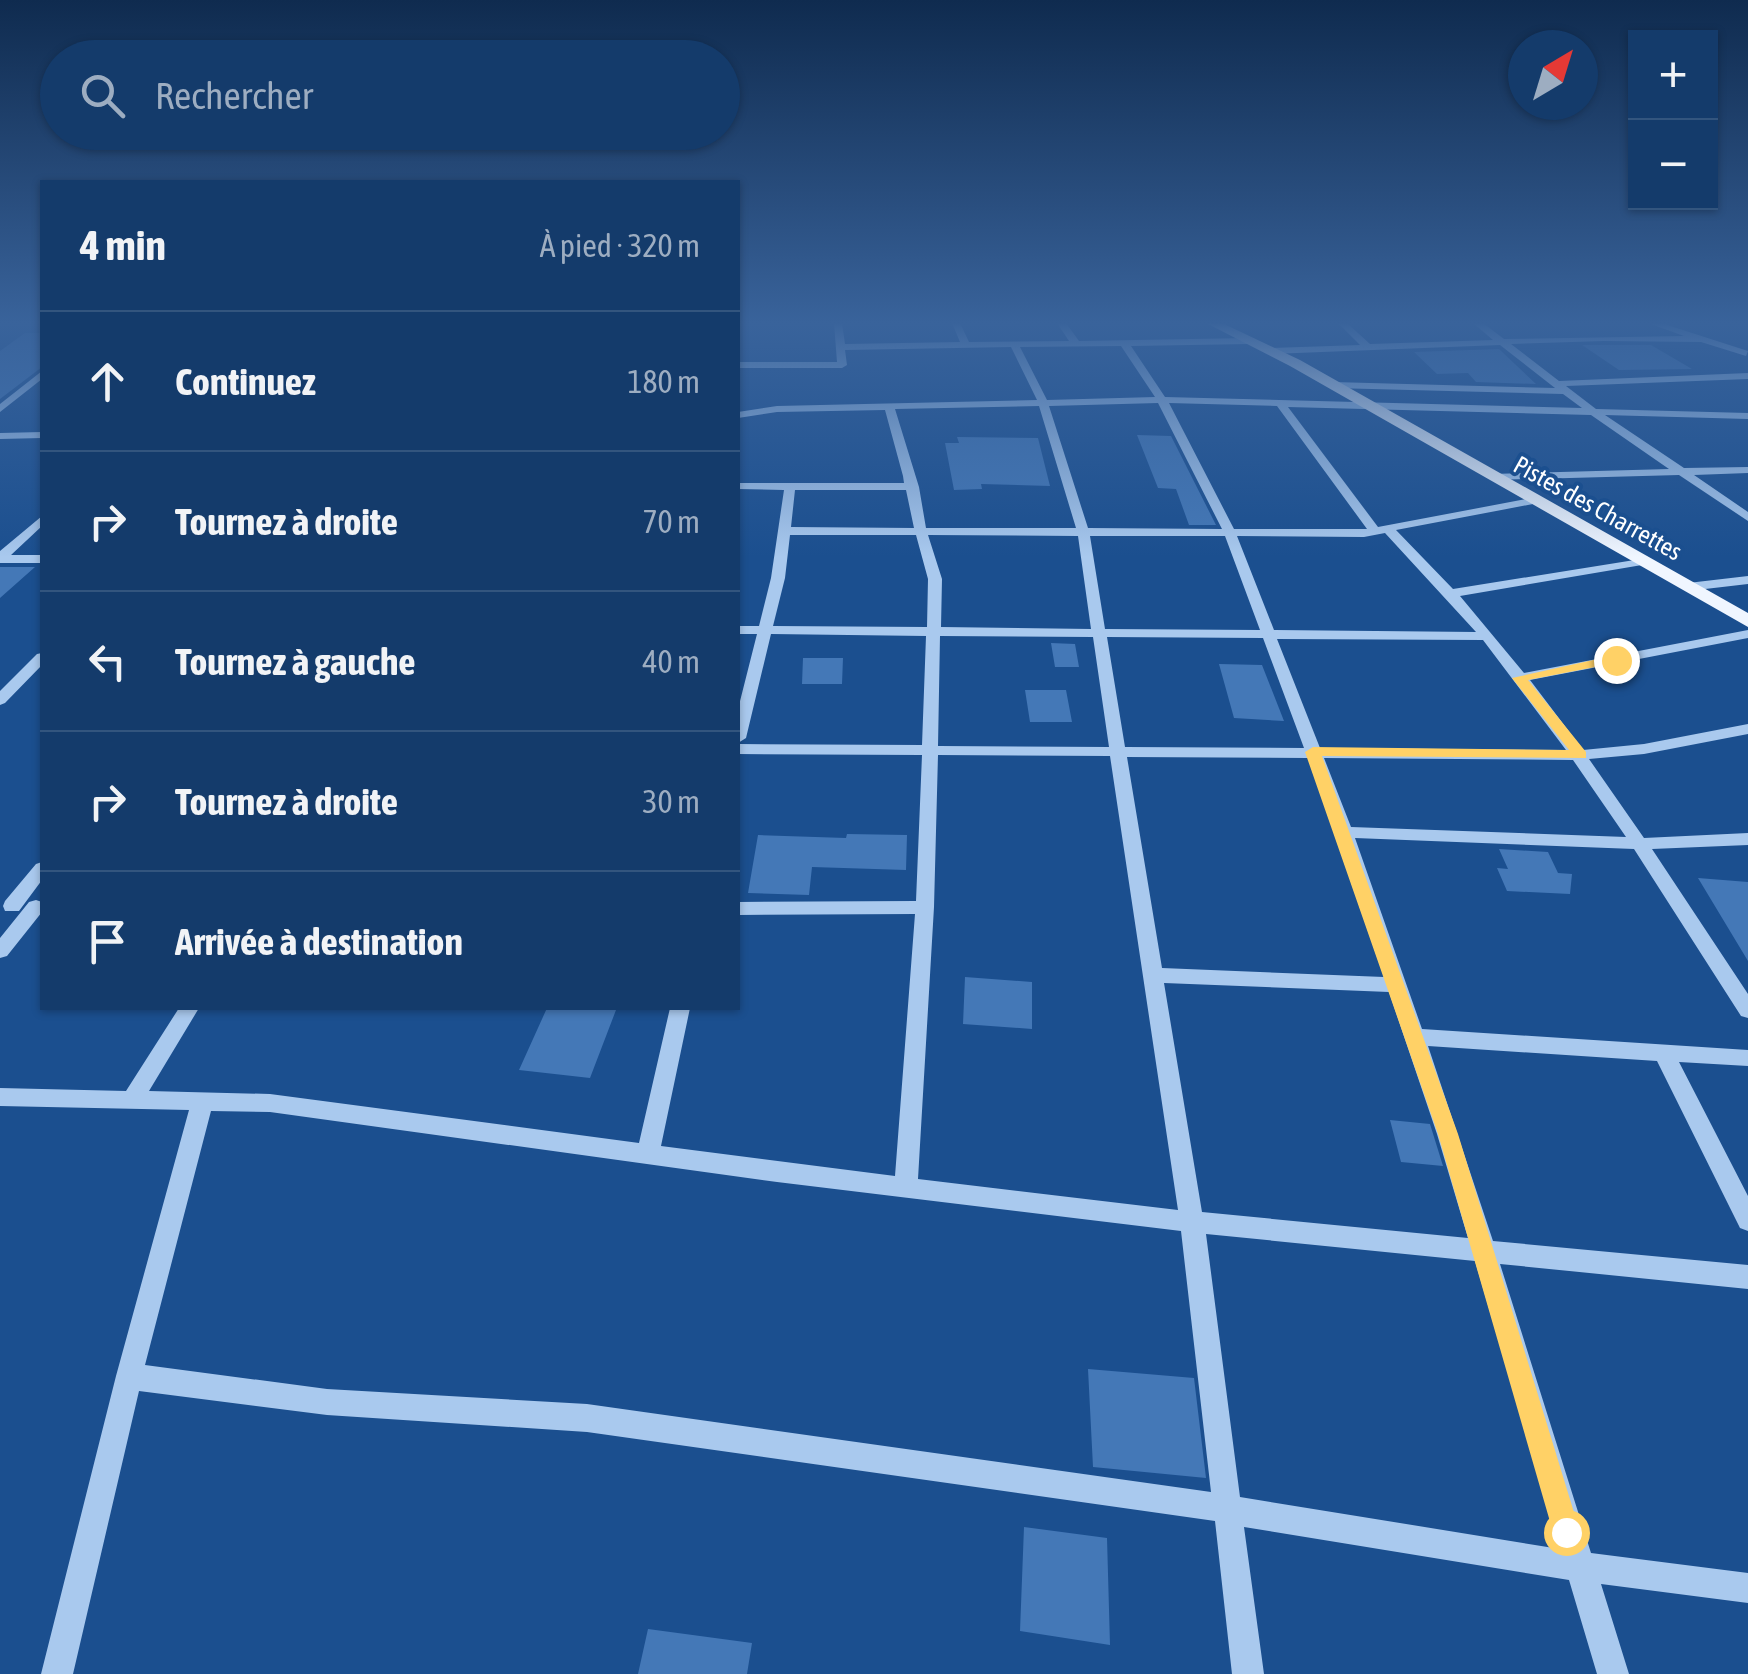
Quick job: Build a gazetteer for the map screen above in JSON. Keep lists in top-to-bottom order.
{
  "streets": {
    "main road": ["Pistes des Charrettes"]
  },
  "north": "top right",
  "page": {
    "map_buttons": ["+", "−"],
    "search": "Rechercher",
    "heading": ["4 min", "À pied · 320 m"],
    "list": [
      ["Continuez", "180 m"],
      ["Tournez à droite", "70 m"],
      ["Tournez à gauche", "40 m"],
      ["Tournez à droite", "30 m"],
      "Arrivée à destination"
    ]
  }
}
